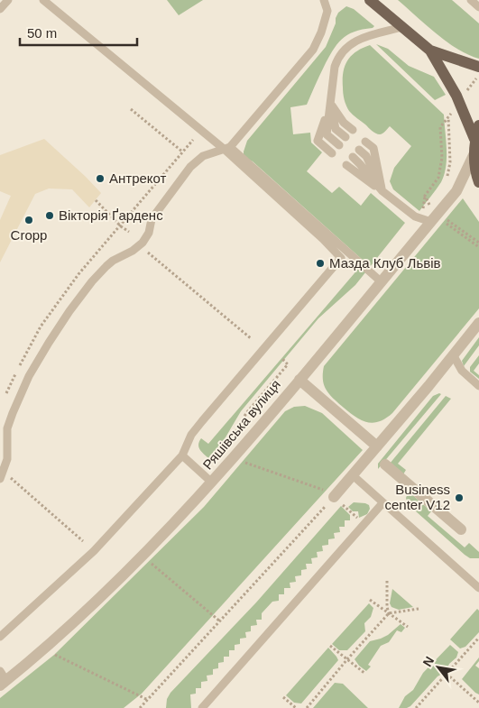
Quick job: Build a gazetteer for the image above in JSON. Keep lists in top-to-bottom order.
{
  "streets": {
    "street": ["Ряшівська вулиця"]
  },
  "places": [
    "Антрекот",
    "Вікторія Ґарденс",
    "Cropp",
    "Мазда Клуб Львів",
    "Business center V12"
  ],
  "scale_bar": "50 m",
  "north": "top left"
}
